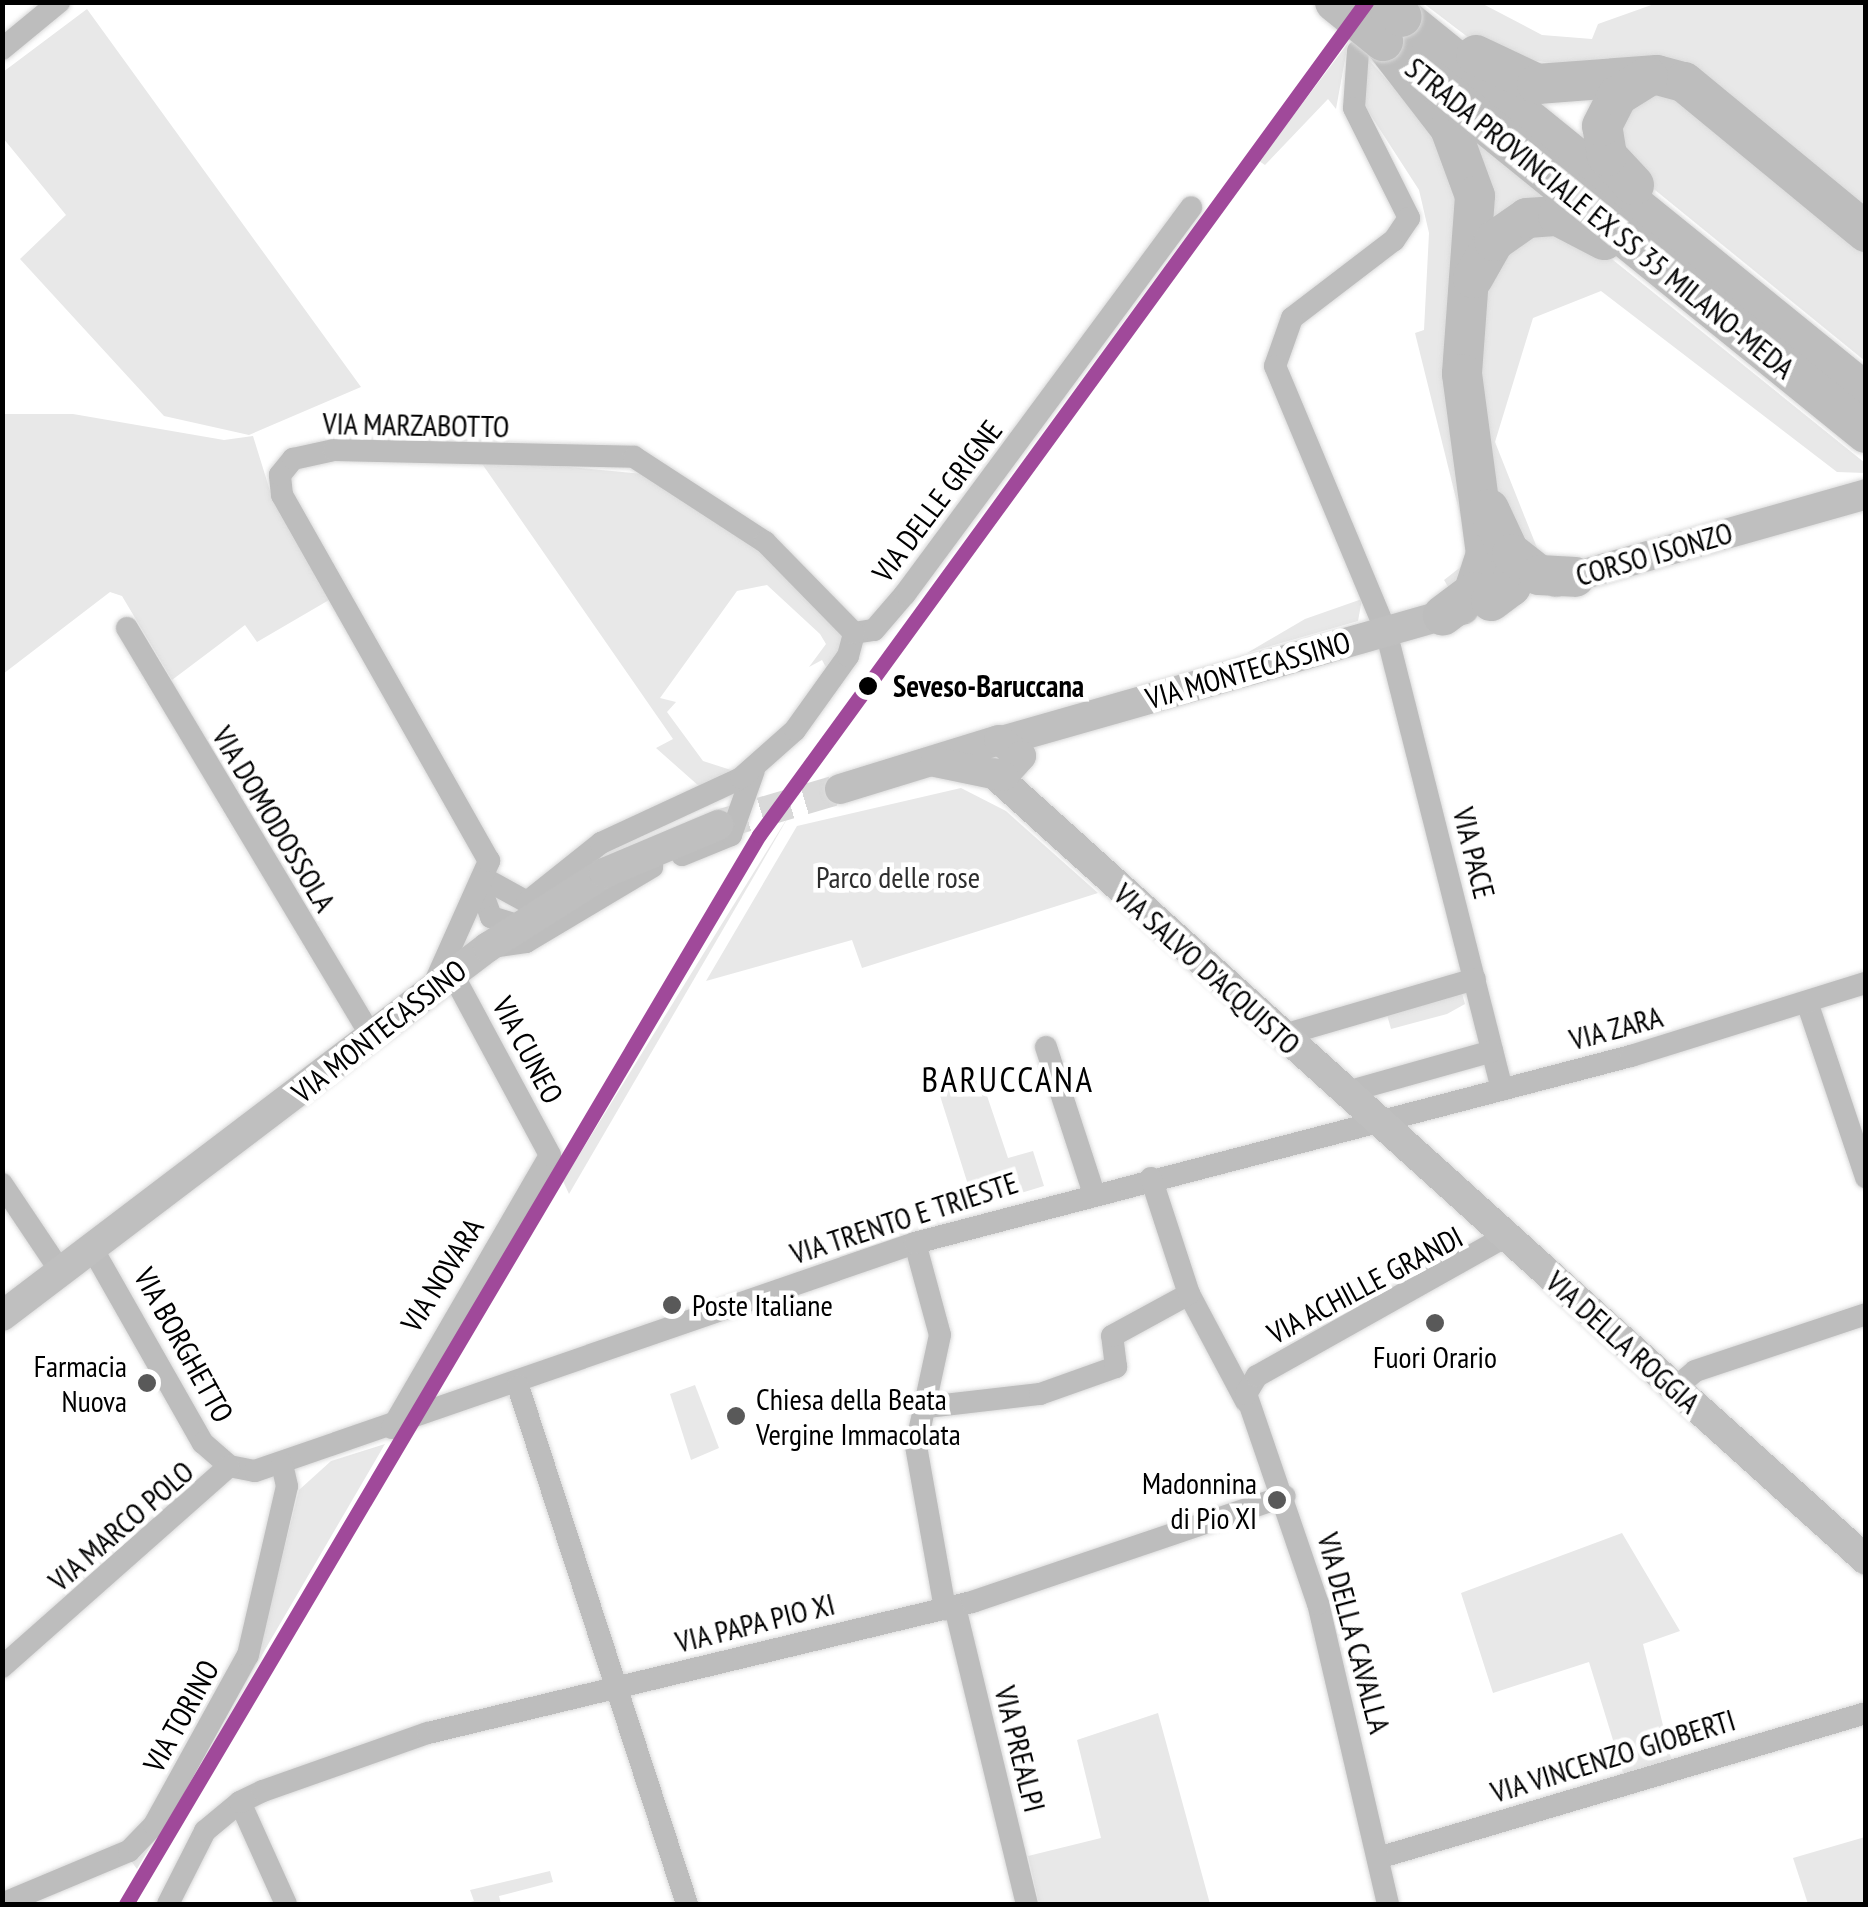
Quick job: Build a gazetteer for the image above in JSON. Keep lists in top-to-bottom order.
{
  "streets": {
    "highway": ["STRADA PROVINCIALE EX SS 35 MILANO-MEDA"],
    "street": [
      "VIA MARZABOTTO",
      "VIA DELLE GRIGNE",
      "CORSO ISONZO",
      "VIA MONTECASSINO",
      "VIA DOMODOSSOLA",
      "VIA PACE",
      "VIA SALVO D'ACQUISTO",
      "VIA ZARA",
      "VIA CUNEO",
      "VIA TRENTO E TRIESTE",
      "VIA NOVARA",
      "VIA ACHILLE GRANDI",
      "VIA DELLA ROGGIA",
      "VIA BORGHETTO",
      "VIA MARCO POLO",
      "VIA PAPA PIO XI",
      "VIA DELLA CAVALLA",
      "VIA TORINO",
      "VIA PREALPI",
      "VIA VINCENZO GIOBERTI"
    ]
  },
  "crossings": [
    ["VIA MARZABOTTO", "VIA DELLE GRIGNE"],
    ["VIA MARZABOTTO", "VIA MONTECASSINO"],
    ["CORSO ISONZO", "VIA MONTECASSINO"],
    ["VIA MONTECASSINO", "VIA DOMODOSSOLA"],
    ["VIA MONTECASSINO", "VIA PACE"],
    ["VIA MONTECASSINO", "VIA SALVO D'ACQUISTO"],
    ["VIA MONTECASSINO", "VIA CUNEO"],
    ["VIA MONTECASSINO", "VIA BORGHETTO"],
    ["VIA PACE", "VIA ZARA"],
    ["VIA SALVO D'ACQUISTO", "VIA ZARA"],
    ["VIA SALVO D'ACQUISTO", "VIA TRENTO E TRIESTE"],
    ["VIA SALVO D'ACQUISTO", "VIA DELLA ROGGIA"],
    ["VIA ZARA", "VIA TRENTO E TRIESTE"],
    ["VIA ZARA", "VIA DELLA ROGGIA"],
    ["VIA CUNEO", "VIA NOVARA"],
    ["VIA TRENTO E TRIESTE", "VIA NOVARA"],
    ["VIA TRENTO E TRIESTE", "VIA DELLA ROGGIA"],
    ["VIA TRENTO E TRIESTE", "VIA BORGHETTO"],
    ["VIA TRENTO E TRIESTE", "VIA MARCO POLO"],
    ["VIA TRENTO E TRIESTE", "VIA DELLA CAVALLA"],
    ["VIA TRENTO E TRIESTE", "VIA TORINO"],
    ["VIA TRENTO E TRIESTE", "VIA PREALPI"],
    ["VIA ACHILLE GRANDI", "VIA DELLA ROGGIA"],
    ["VIA ACHILLE GRANDI", "VIA DELLA CAVALLA"],
    ["VIA BORGHETTO", "VIA MARCO POLO"],
    ["VIA PAPA PIO XI", "VIA DELLA CAVALLA"],
    ["VIA PAPA PIO XI", "VIA PREALPI"],
    ["VIA DELLA CAVALLA", "VIA VINCENZO GIOBERTI"]
  ],
  "districts": ["BARUCCANA"],
  "parks": ["Parco delle rose"],
  "places": [
    "Seveso-Baruccana",
    "Poste Italiane",
    "Fuori Orario",
    "Farmacia Nuova",
    "Chiesa della Beata Vergine Immacolata",
    "Madonnina di Pio XI"
  ]
}
